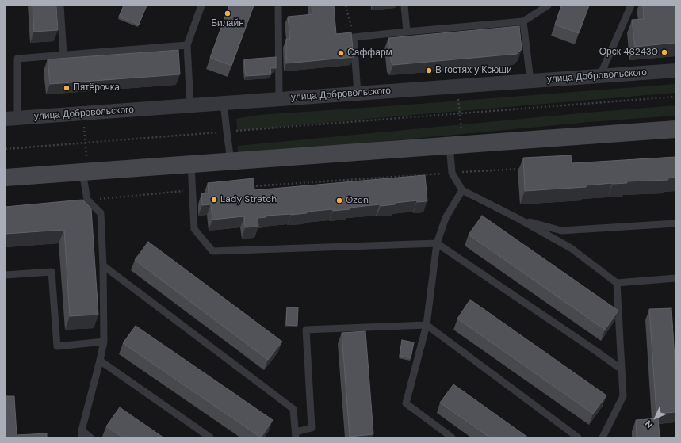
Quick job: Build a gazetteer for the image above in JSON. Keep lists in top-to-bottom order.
{
  "streets": {
    "street": ["улица Добровольского"]
  },
  "places": [
    "Билайн",
    "Орск 462430",
    "Саффарм",
    "В гостях у Ксюши",
    "Пятёрочка",
    "Lady Stretch",
    "Ozon"
  ],
  "north": "bottom left"
}
